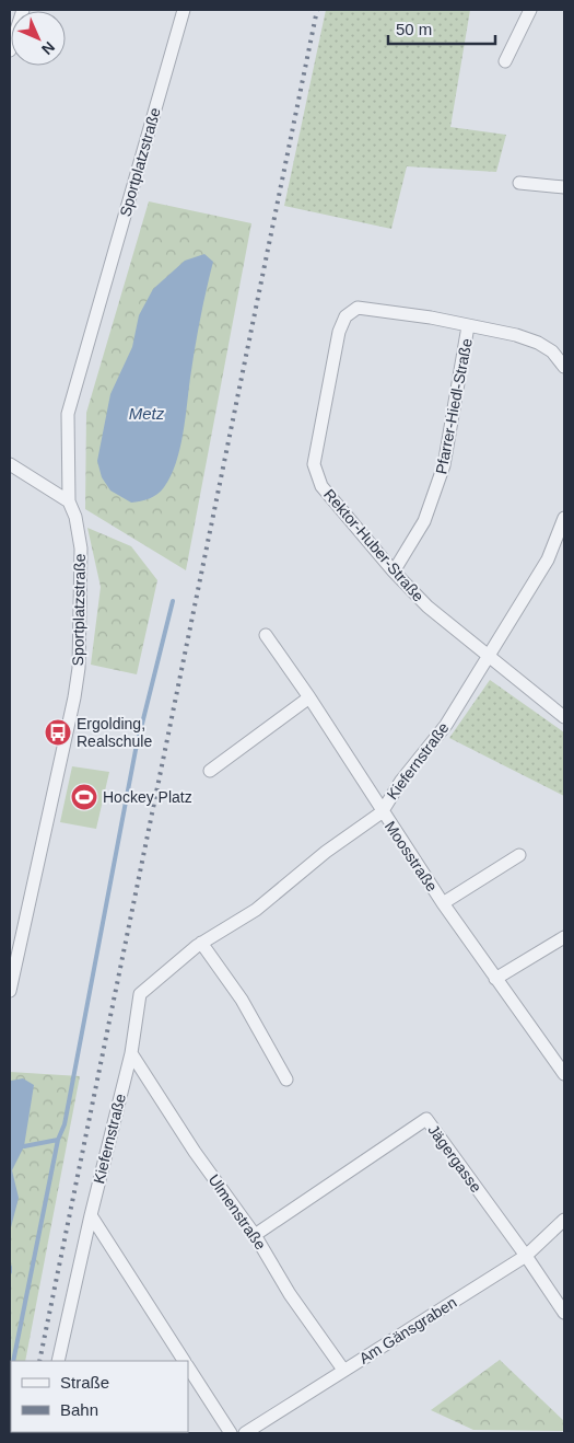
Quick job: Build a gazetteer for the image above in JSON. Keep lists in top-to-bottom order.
{
  "streets": {
    "street": [
      "Sportplatzstraße",
      "Pfarrer-Hiedl-Straße",
      "Rektor-Huber-Straße",
      "Kiefernstraße",
      "Moosstraße",
      "Jägergasse",
      "Ulmenstraße",
      "Am Gänsgraben"
    ]
  },
  "crossings": [
    ["Pfarrer-Hiedl-Straße", "Rektor-Huber-Straße"],
    ["Rektor-Huber-Straße", "Kiefernstraße"],
    ["Kiefernstraße", "Moosstraße"],
    ["Kiefernstraße", "Ulmenstraße"],
    ["Jägergasse", "Ulmenstraße"],
    ["Jägergasse", "Am Gänsgraben"],
    ["Ulmenstraße", "Am Gänsgraben"]
  ],
  "water": ["Metz"],
  "places": {
    "bus stop": ["Ergolding, Realschule"],
    "sports": ["Hockey Platz"]
  },
  "legend": ["Straße", "Bahn"],
  "scale_bar": "50 m",
  "north": "bottom right"
}
